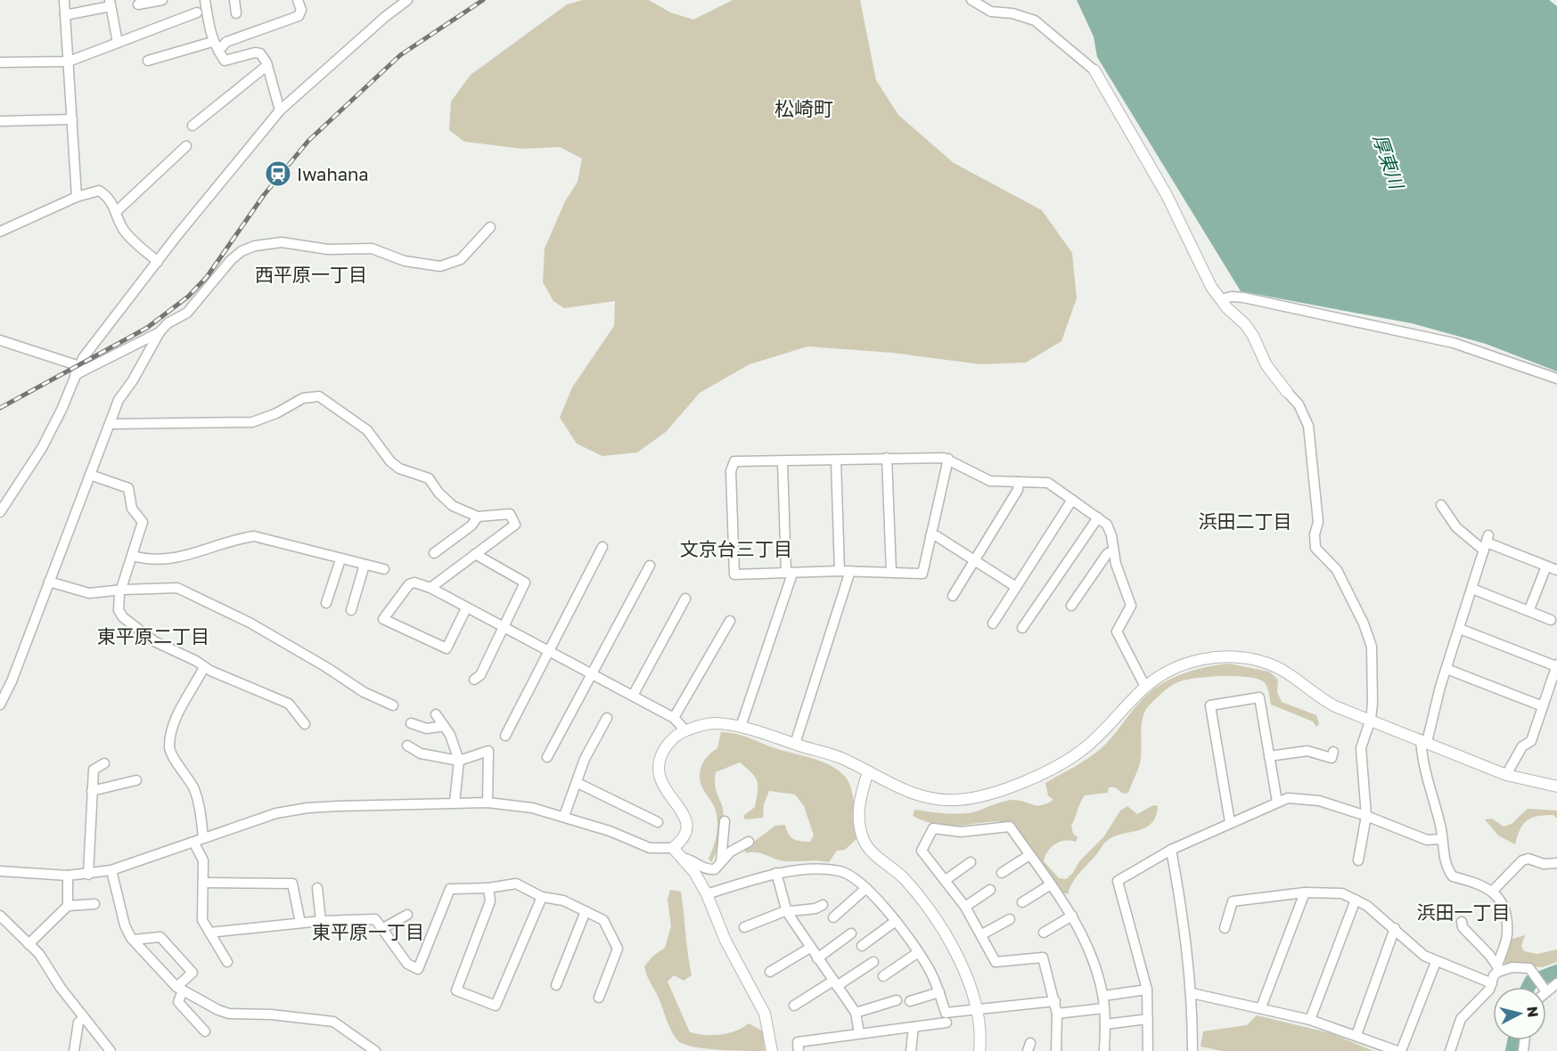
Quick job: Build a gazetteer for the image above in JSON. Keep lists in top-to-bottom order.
{
  "districts": [
    "松崎町",
    "西平原一丁目",
    "浜田二丁目",
    "文京台三丁目",
    "東平原二丁目",
    "浜田一丁目",
    "東平原一丁目"
  ],
  "water": ["厚東川"],
  "places": {
    "station": ["Iwahana"]
  },
  "north": "right"
}
